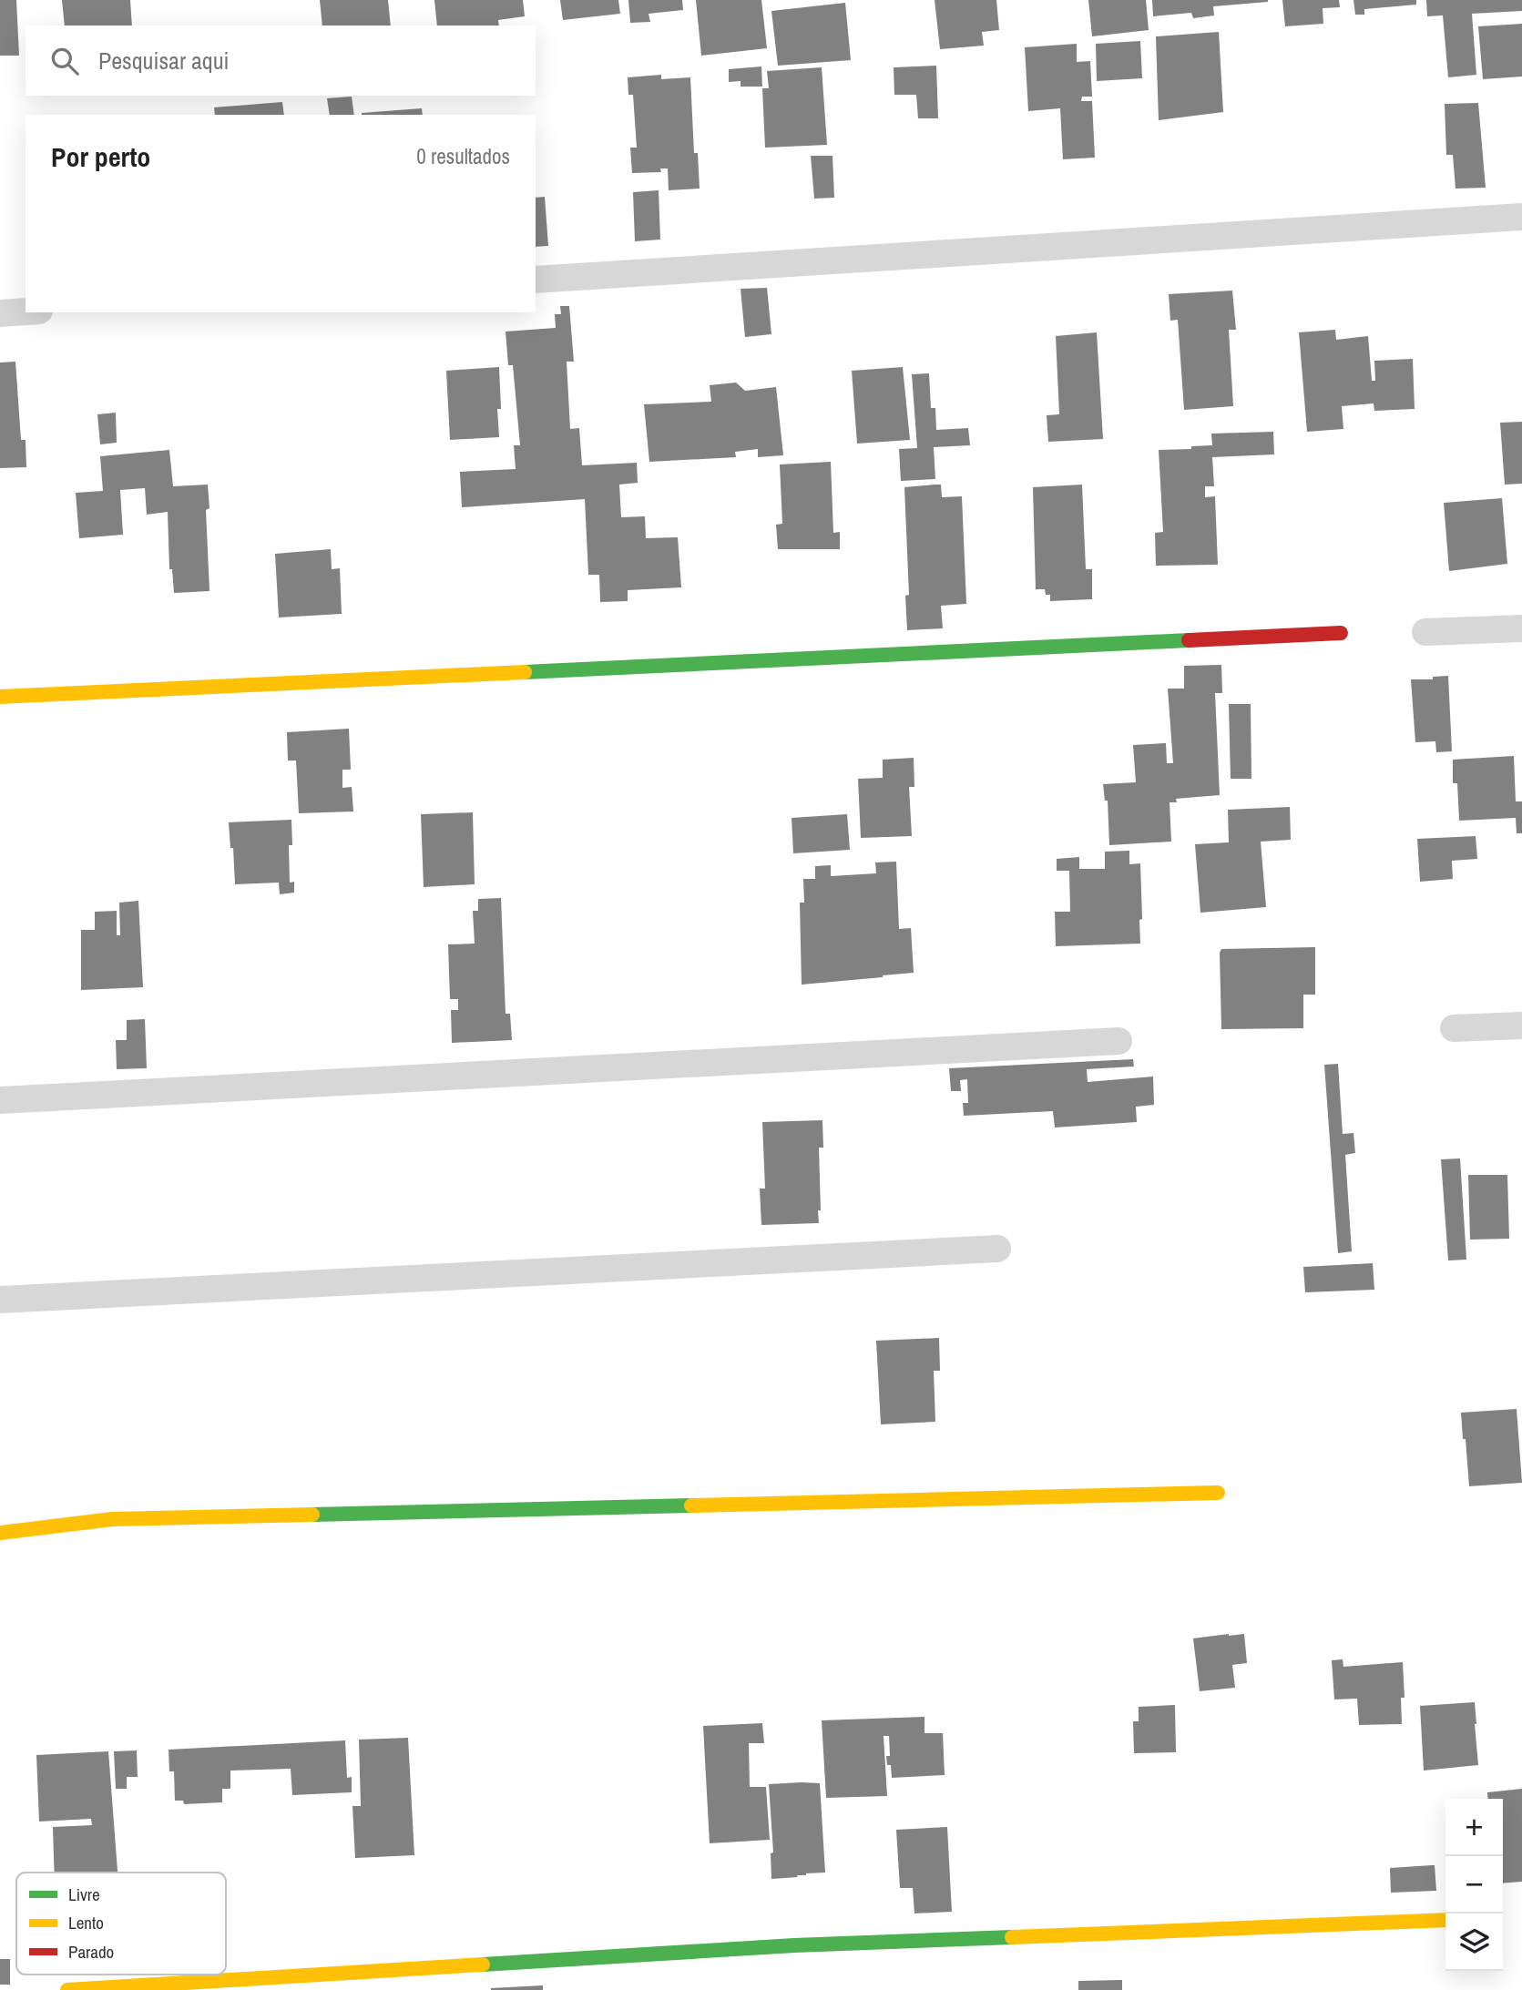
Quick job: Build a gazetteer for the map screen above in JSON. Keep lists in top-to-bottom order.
{
  "legend": ["Livre", "Lento", "Parado"],
  "page": {
    "search": "Pesquisar aqui",
    "heading": ["Por perto", "0 resultados"],
    "map_buttons": ["+", "−"]
  }
}
